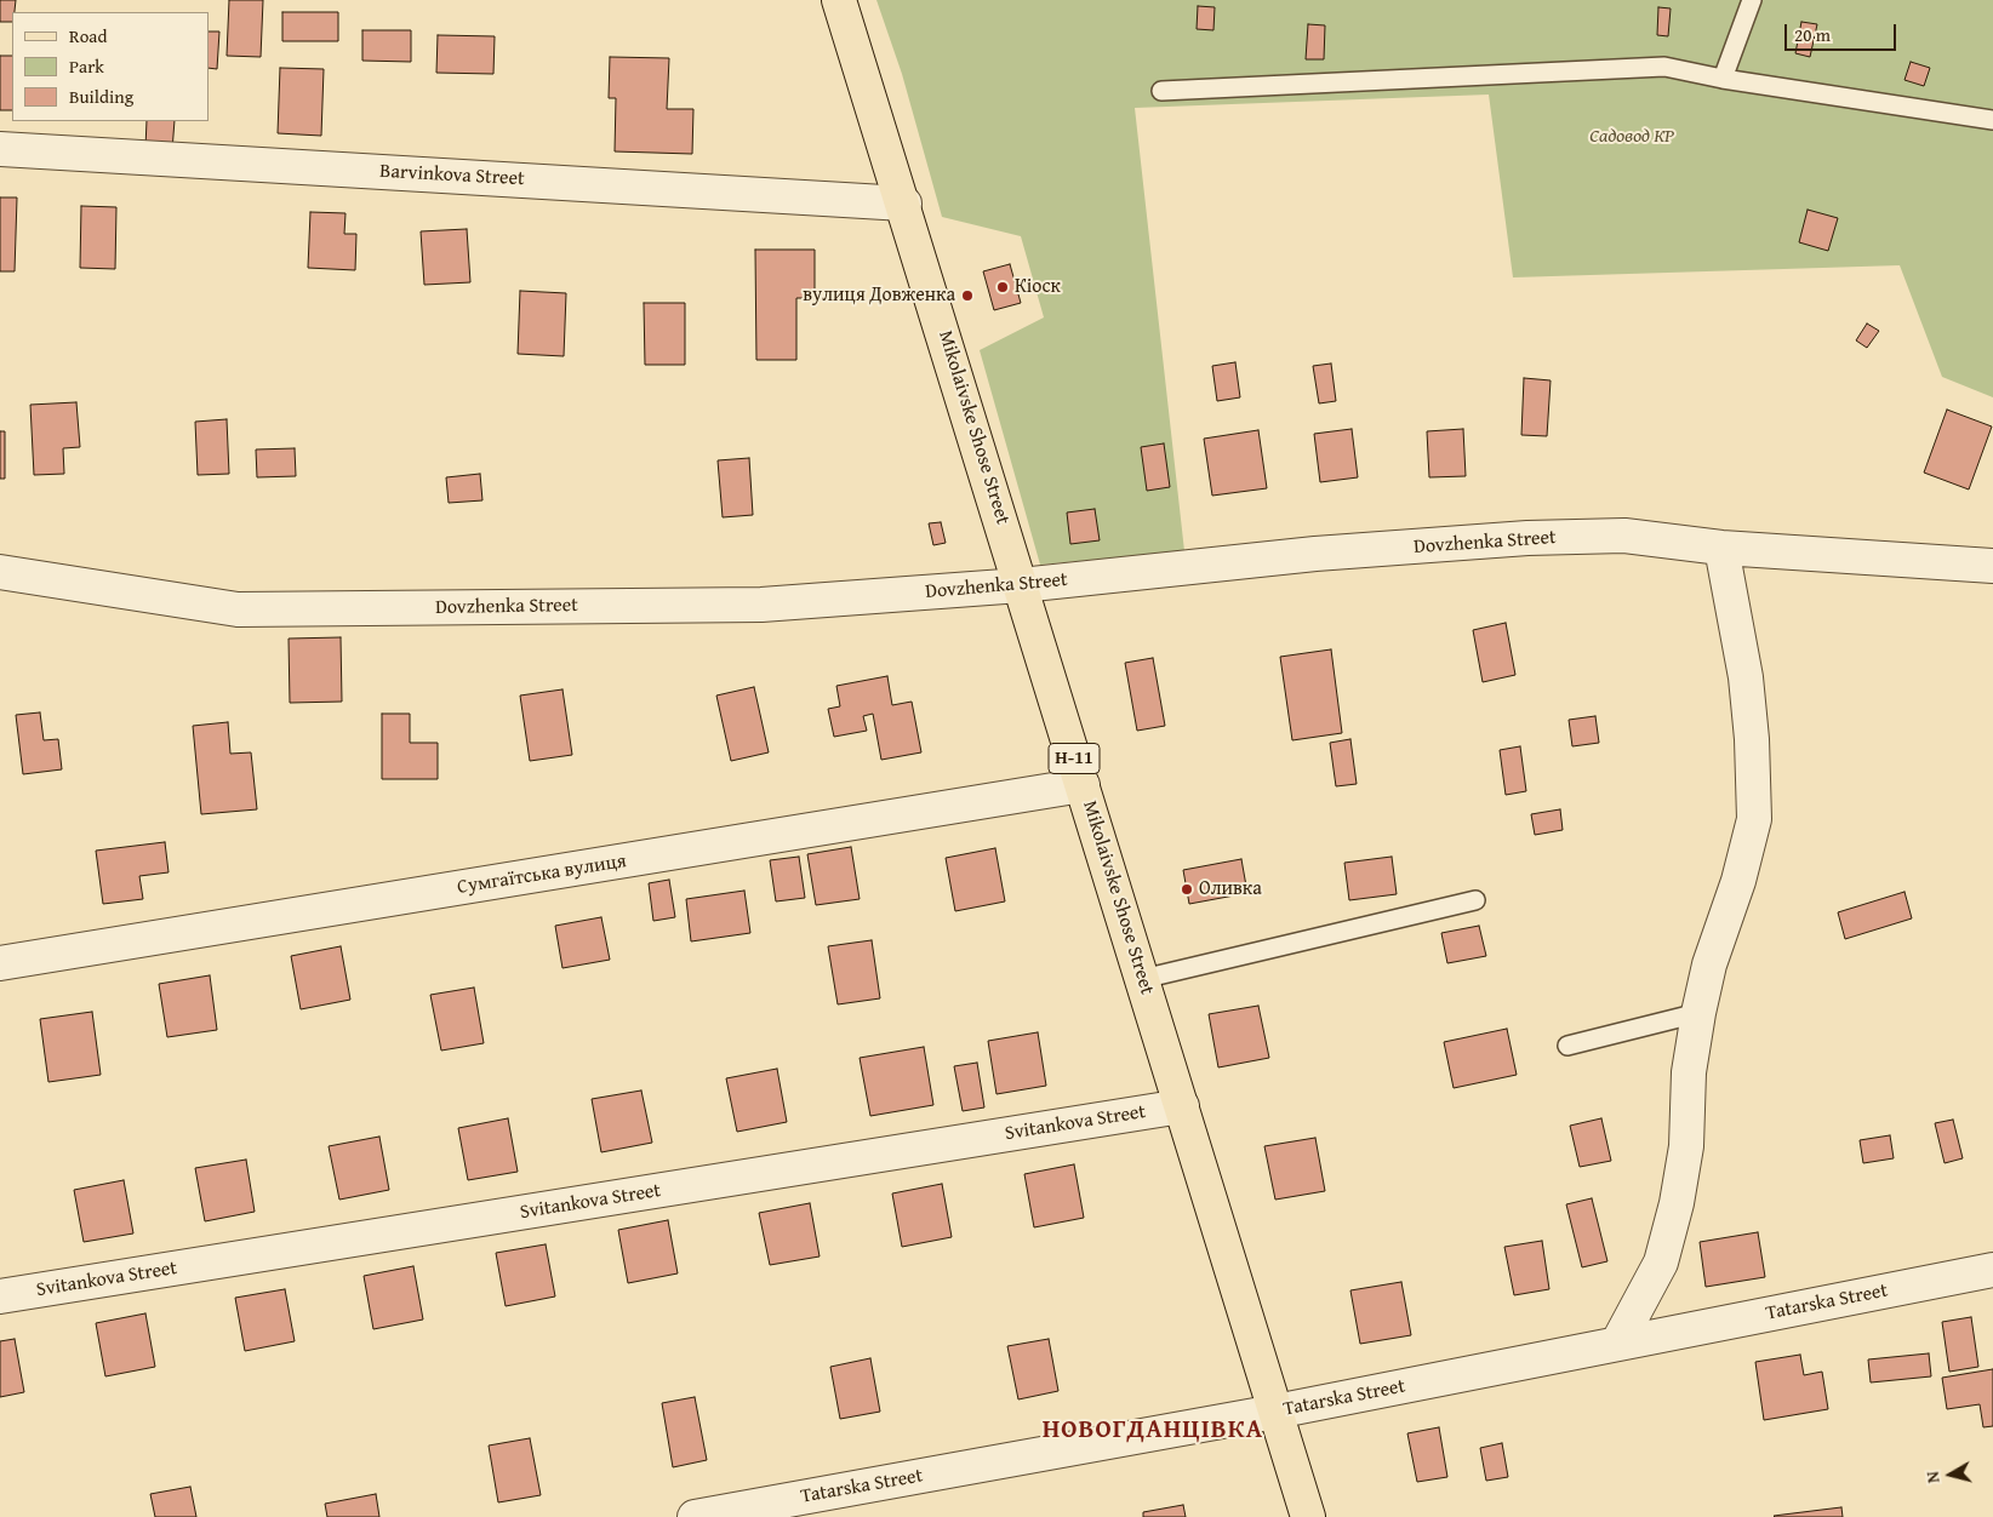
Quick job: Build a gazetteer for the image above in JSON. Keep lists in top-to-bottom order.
{
  "streets": {
    "main road": ["Mikolaivske Shose Street", "Н-11"],
    "street": [
      "Barvinkova Street",
      "Dovzhenka Street",
      "Сумгаїтська вулиця",
      "Svitankova Street",
      "Tatarska Street"
    ]
  },
  "crossings": [
    ["Barvinkova Street", "Mikolaivske Shose Street"],
    ["Mikolaivske Shose Street", "Dovzhenka Street"],
    ["Mikolaivske Shose Street", "Сумгаїтська вулиця"],
    ["Mikolaivske Shose Street", "Svitankova Street"],
    ["Mikolaivske Shose Street", "Tatarska Street"]
  ],
  "districts": ["НОВОГДАНЦІВКА"],
  "parks": ["Садовод КР"],
  "places": ["Кіоск", "вулиця Довженка", "Оливка"],
  "legend": ["Road", "Park", "Building"],
  "scale_bar": "20 m",
  "north": "left"
}
